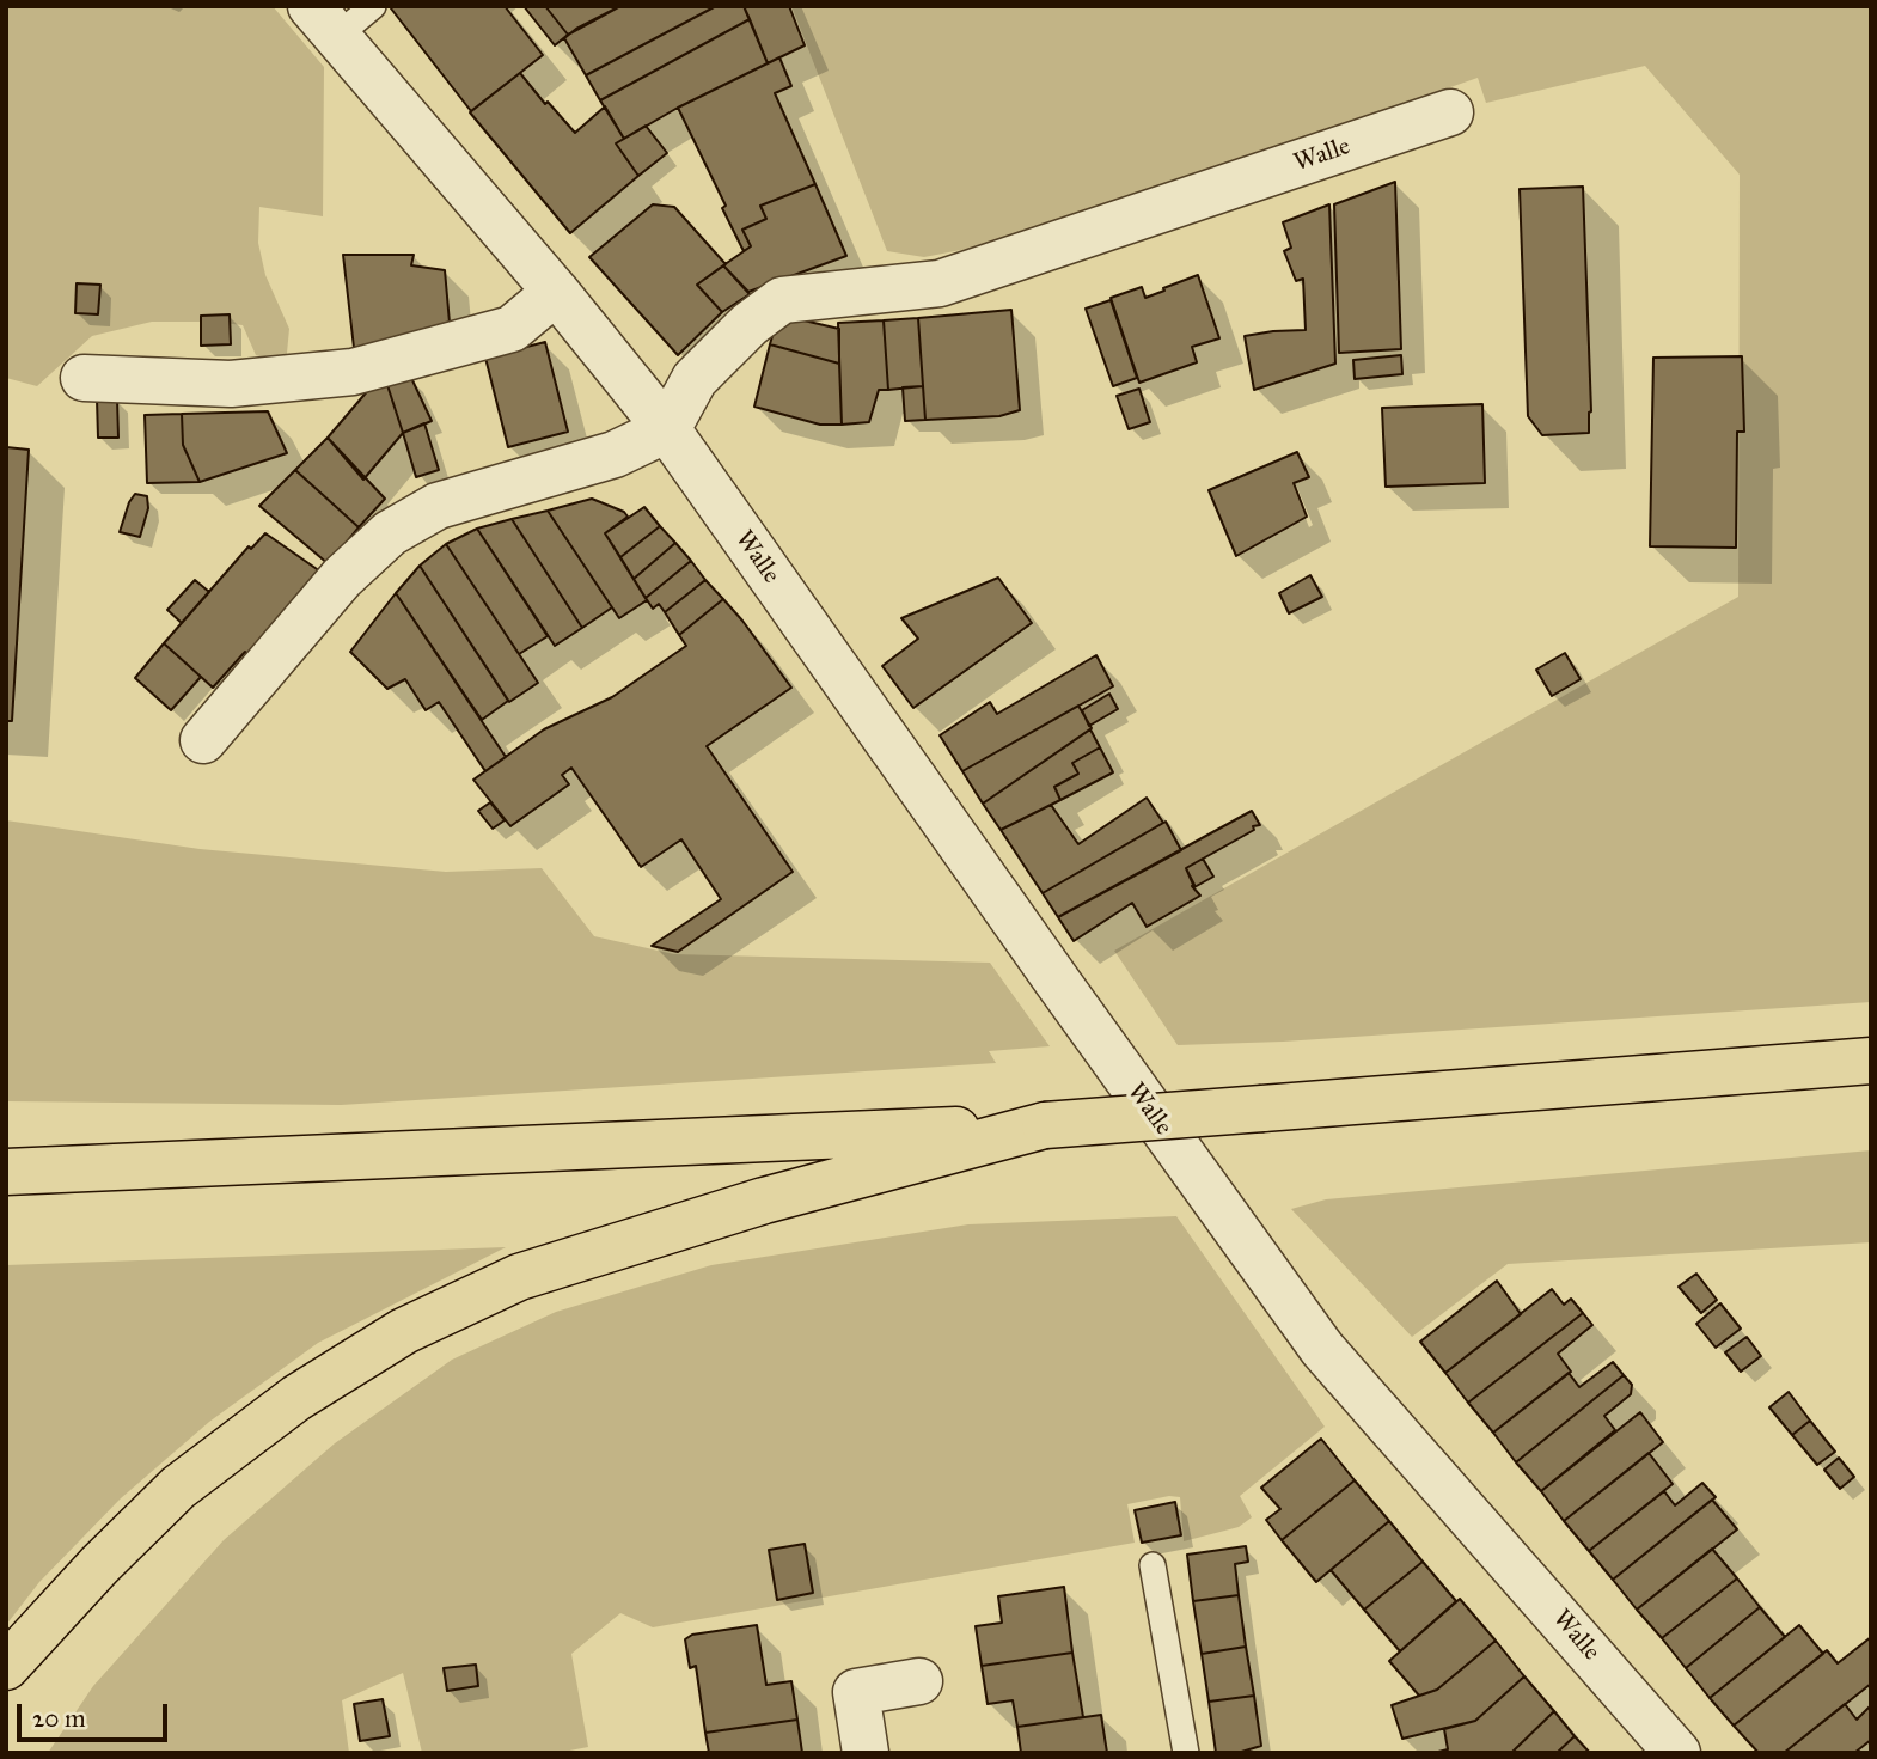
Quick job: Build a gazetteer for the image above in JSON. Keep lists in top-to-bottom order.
{
  "streets": {
    "street": ["Walle"]
  },
  "scale_bar": "20 m"
}
